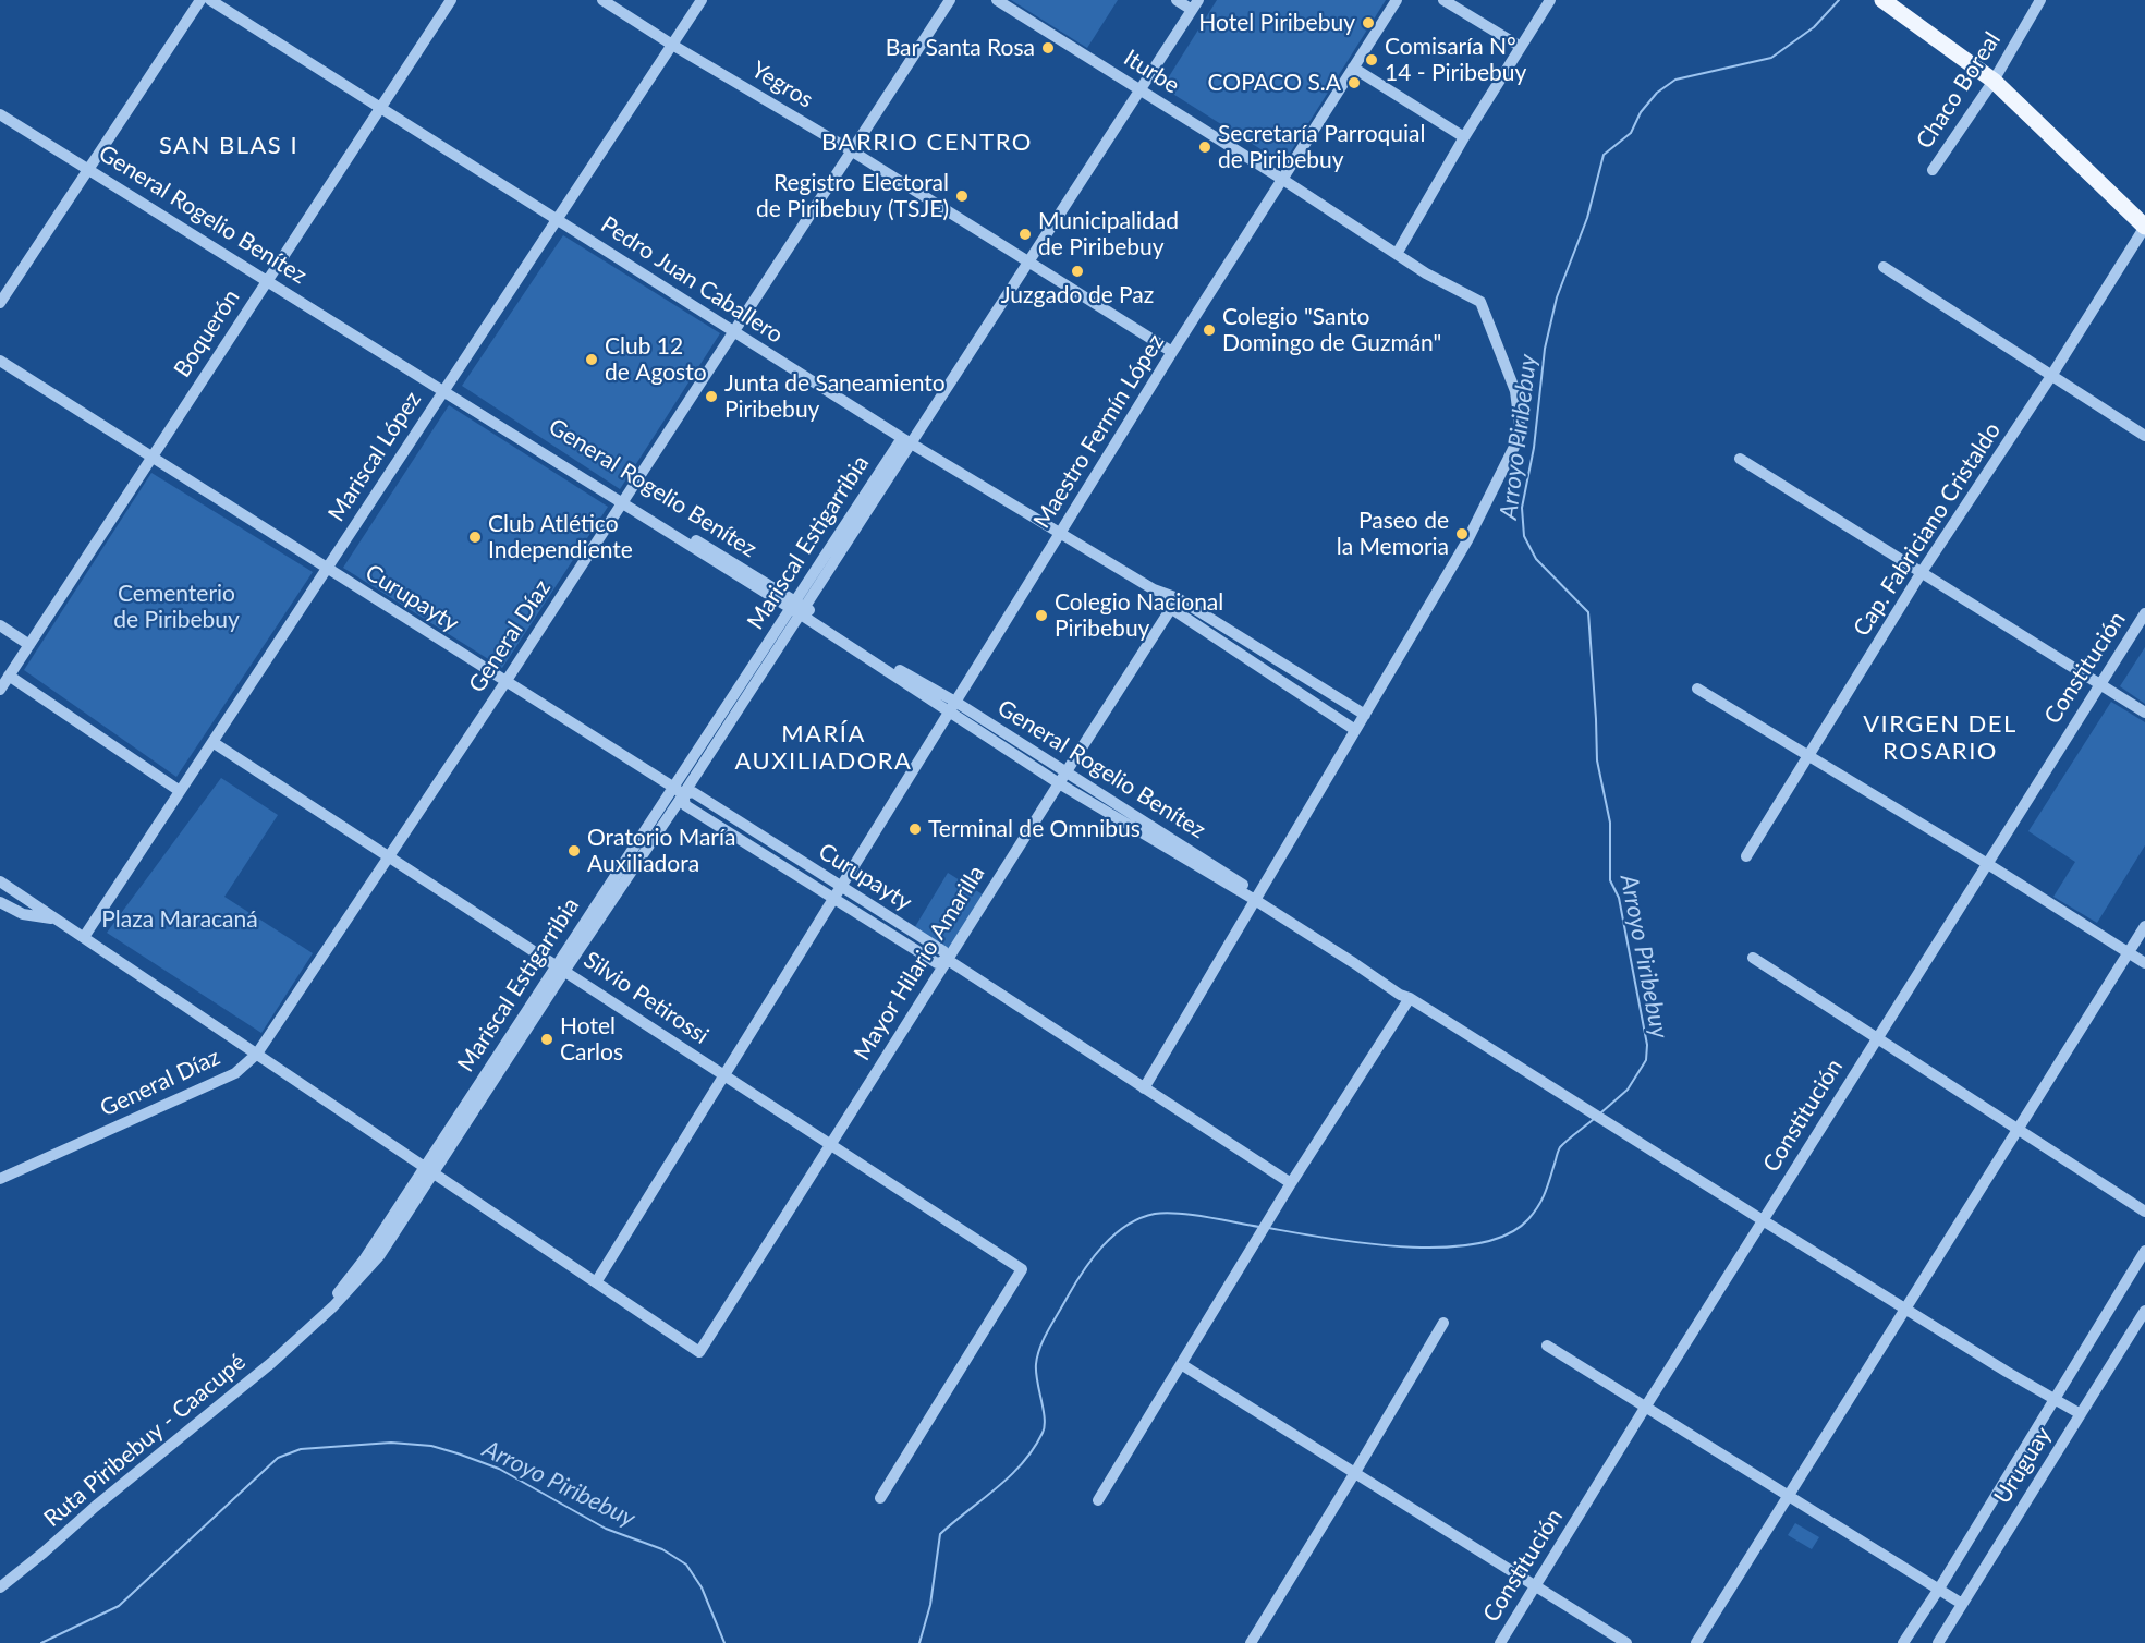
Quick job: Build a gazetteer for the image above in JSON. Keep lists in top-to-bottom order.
{
  "streets": {
    "street": [
      "Iturbe",
      "Yegros",
      "Chaco Boreal",
      "General Rogelio Benítez",
      "Pedro Juan Caballero",
      "Boquerón",
      "Maestro Fermín López",
      "Mariscal López",
      "Cap. Fabriciano Cristaldo",
      "Curupayty",
      "General Díaz",
      "Constitución",
      "Mayor Hilario Amarilla",
      "Silvio Petirossi",
      "Ruta Piribebuy - Caacupé",
      "Uruguay"
    ]
  },
  "crossings": [
    ["Iturbe", "General Rogelio Benítez"],
    ["Iturbe", "Maestro Fermín López"],
    ["Yegros", "Maestro Fermín López"],
    ["Yegros", "Mariscal López"],
    ["Yegros", "General Díaz"],
    ["General Rogelio Benítez", "Boquerón"],
    ["General Rogelio Benítez", "Maestro Fermín López"],
    ["General Rogelio Benítez", "Mariscal López"],
    ["General Rogelio Benítez", "General Díaz"],
    ["General Rogelio Benítez", "Constitución"],
    ["General Rogelio Benítez", "Mayor Hilario Amarilla"],
    ["General Rogelio Benítez", "Ruta Piribebuy - Caacupé"],
    ["General Rogelio Benítez", "Uruguay"],
    ["Pedro Juan Caballero", "Boquerón"],
    ["Pedro Juan Caballero", "Maestro Fermín López"],
    ["Pedro Juan Caballero", "Mariscal López"],
    ["Pedro Juan Caballero", "General Díaz"],
    ["Pedro Juan Caballero", "Mayor Hilario Amarilla"],
    ["Pedro Juan Caballero", "Ruta Piribebuy - Caacupé"],
    ["Boquerón", "Curupayty"],
    ["Maestro Fermín López", "Curupayty"],
    ["Maestro Fermín López", "Mayor Hilario Amarilla"],
    ["Maestro Fermín López", "Silvio Petirossi"],
    ["Mariscal López", "Curupayty"],
    ["Mariscal López", "Silvio Petirossi"],
    ["Curupayty", "General Díaz"],
    ["Curupayty", "Mayor Hilario Amarilla"],
    ["Curupayty", "Ruta Piribebuy - Caacupé"],
    ["General Díaz", "Silvio Petirossi"],
    ["Mayor Hilario Amarilla", "Silvio Petirossi"],
    ["Silvio Petirossi", "Ruta Piribebuy - Caacupé"]
  ],
  "districts": [
    "BARRIO CENTRO",
    "SAN BLAS I",
    "VIRGEN DEL ROSARIO",
    "MARÍA AUXILIADORA"
  ],
  "water": ["Arroyo Piribebuy"],
  "parks": ["Cementerio de Piribebuy", "Plaza Maracaná"],
  "places": [
    "Hotel Piribebuy",
    "Bar Santa Rosa",
    "Comisaría N° 14 - Piribebuy",
    "COPACO S.A",
    "Secretaría Parroquial de Piribebuy",
    "Registro Electoral de Piribebuy (TSJE)",
    "Municipalidad de Piribebuy",
    "Juzgado de Paz",
    "Colegio \"Santo Domingo de Guzmán\"",
    "Club 12 de Agosto",
    "Junta de Saneamiento Piribebuy",
    "Paseo de la Memoria",
    "Club Atlético Independiente",
    "Colegio Nacional Piribebuy",
    "Terminal de Omnibus",
    "Oratorio María Auxiliadora",
    "Hotel Carlos"
  ]
}
